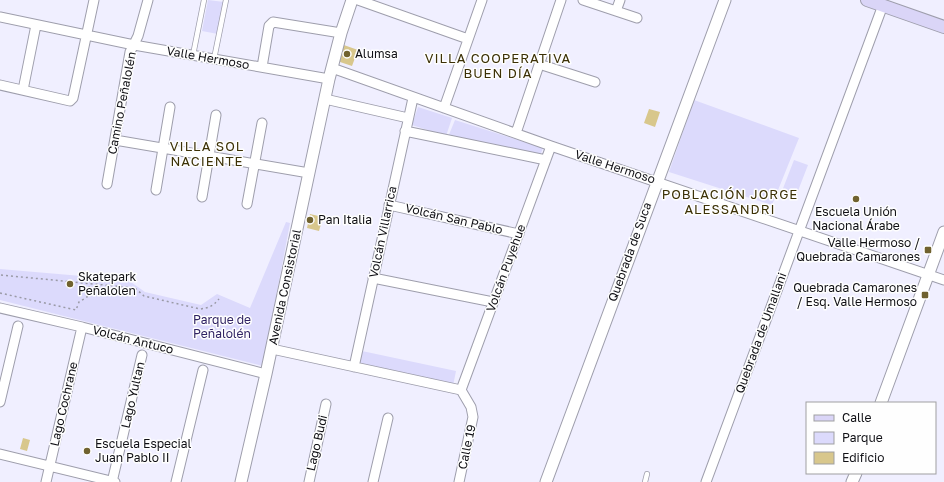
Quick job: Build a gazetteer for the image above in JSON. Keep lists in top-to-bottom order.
{
  "streets": {
    "street": [
      "Valle Hermoso",
      "Camino Peñalolén",
      "Volcán San Pablo",
      "Volcán Villarrica",
      "Quebrada de Suca",
      "Volcán Puyehue",
      "Avenida Consistorial",
      "Quebrada de Umallani",
      "Volcán Antuco",
      "Lago Yultan",
      "Lago Cochrane",
      "Lago Budi",
      "Calle 19"
    ]
  },
  "crossings": [
    ["Valle Hermoso", "Camino Peñalolén"],
    ["Valle Hermoso", "Volcán Villarrica"],
    ["Valle Hermoso", "Quebrada de Suca"],
    ["Valle Hermoso", "Volcán Puyehue"],
    ["Valle Hermoso", "Avenida Consistorial"],
    ["Valle Hermoso", "Quebrada de Umallani"],
    ["Volcán San Pablo", "Volcán Villarrica"],
    ["Volcán San Pablo", "Volcán Puyehue"],
    ["Volcán Puyehue", "Calle 19"],
    ["Avenida Consistorial", "Volcán Antuco"],
    ["Volcán Antuco", "Lago Cochrane"]
  ],
  "districts": ["VILLA COOPERATIVA BUEN DÍA", "VILLA SOL NACIENTE", "POBLACIÓN JORGE ALESSANDRI"],
  "parks": ["Parque de Peñalolén"],
  "places": {
    "other": [
      "Alumsa",
      "Escuela Unión Nacional Árabe",
      "Pan Italia",
      "Skatepark Peñalolen",
      "Escuela Especial Juan Pablo II"
    ],
    "transit": ["Valle Hermoso / Quebrada Camarones", "Quebrada Camarones / Esq. Valle Hermoso"]
  },
  "legend": ["Calle", "Parque", "Edificio"]
}
